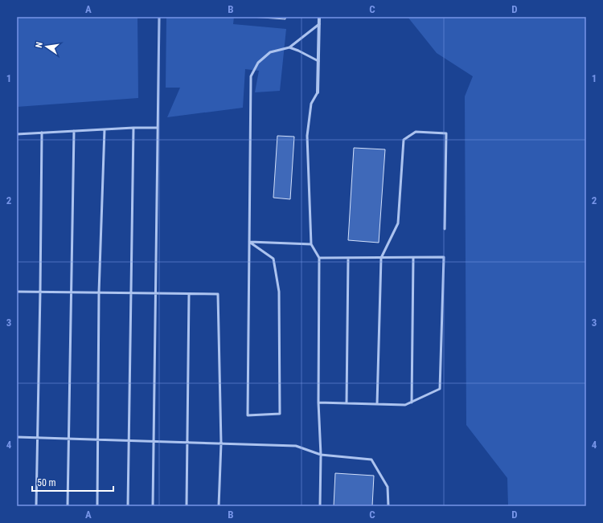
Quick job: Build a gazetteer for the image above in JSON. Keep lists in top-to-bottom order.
{
  "scale_bar": "50 m",
  "north": "left",
  "grid": {
    "columns": [
      "A",
      "B",
      "C",
      "D"
    ],
    "rows": [
      "1",
      "2",
      "3",
      "4"
    ]
  }
}
